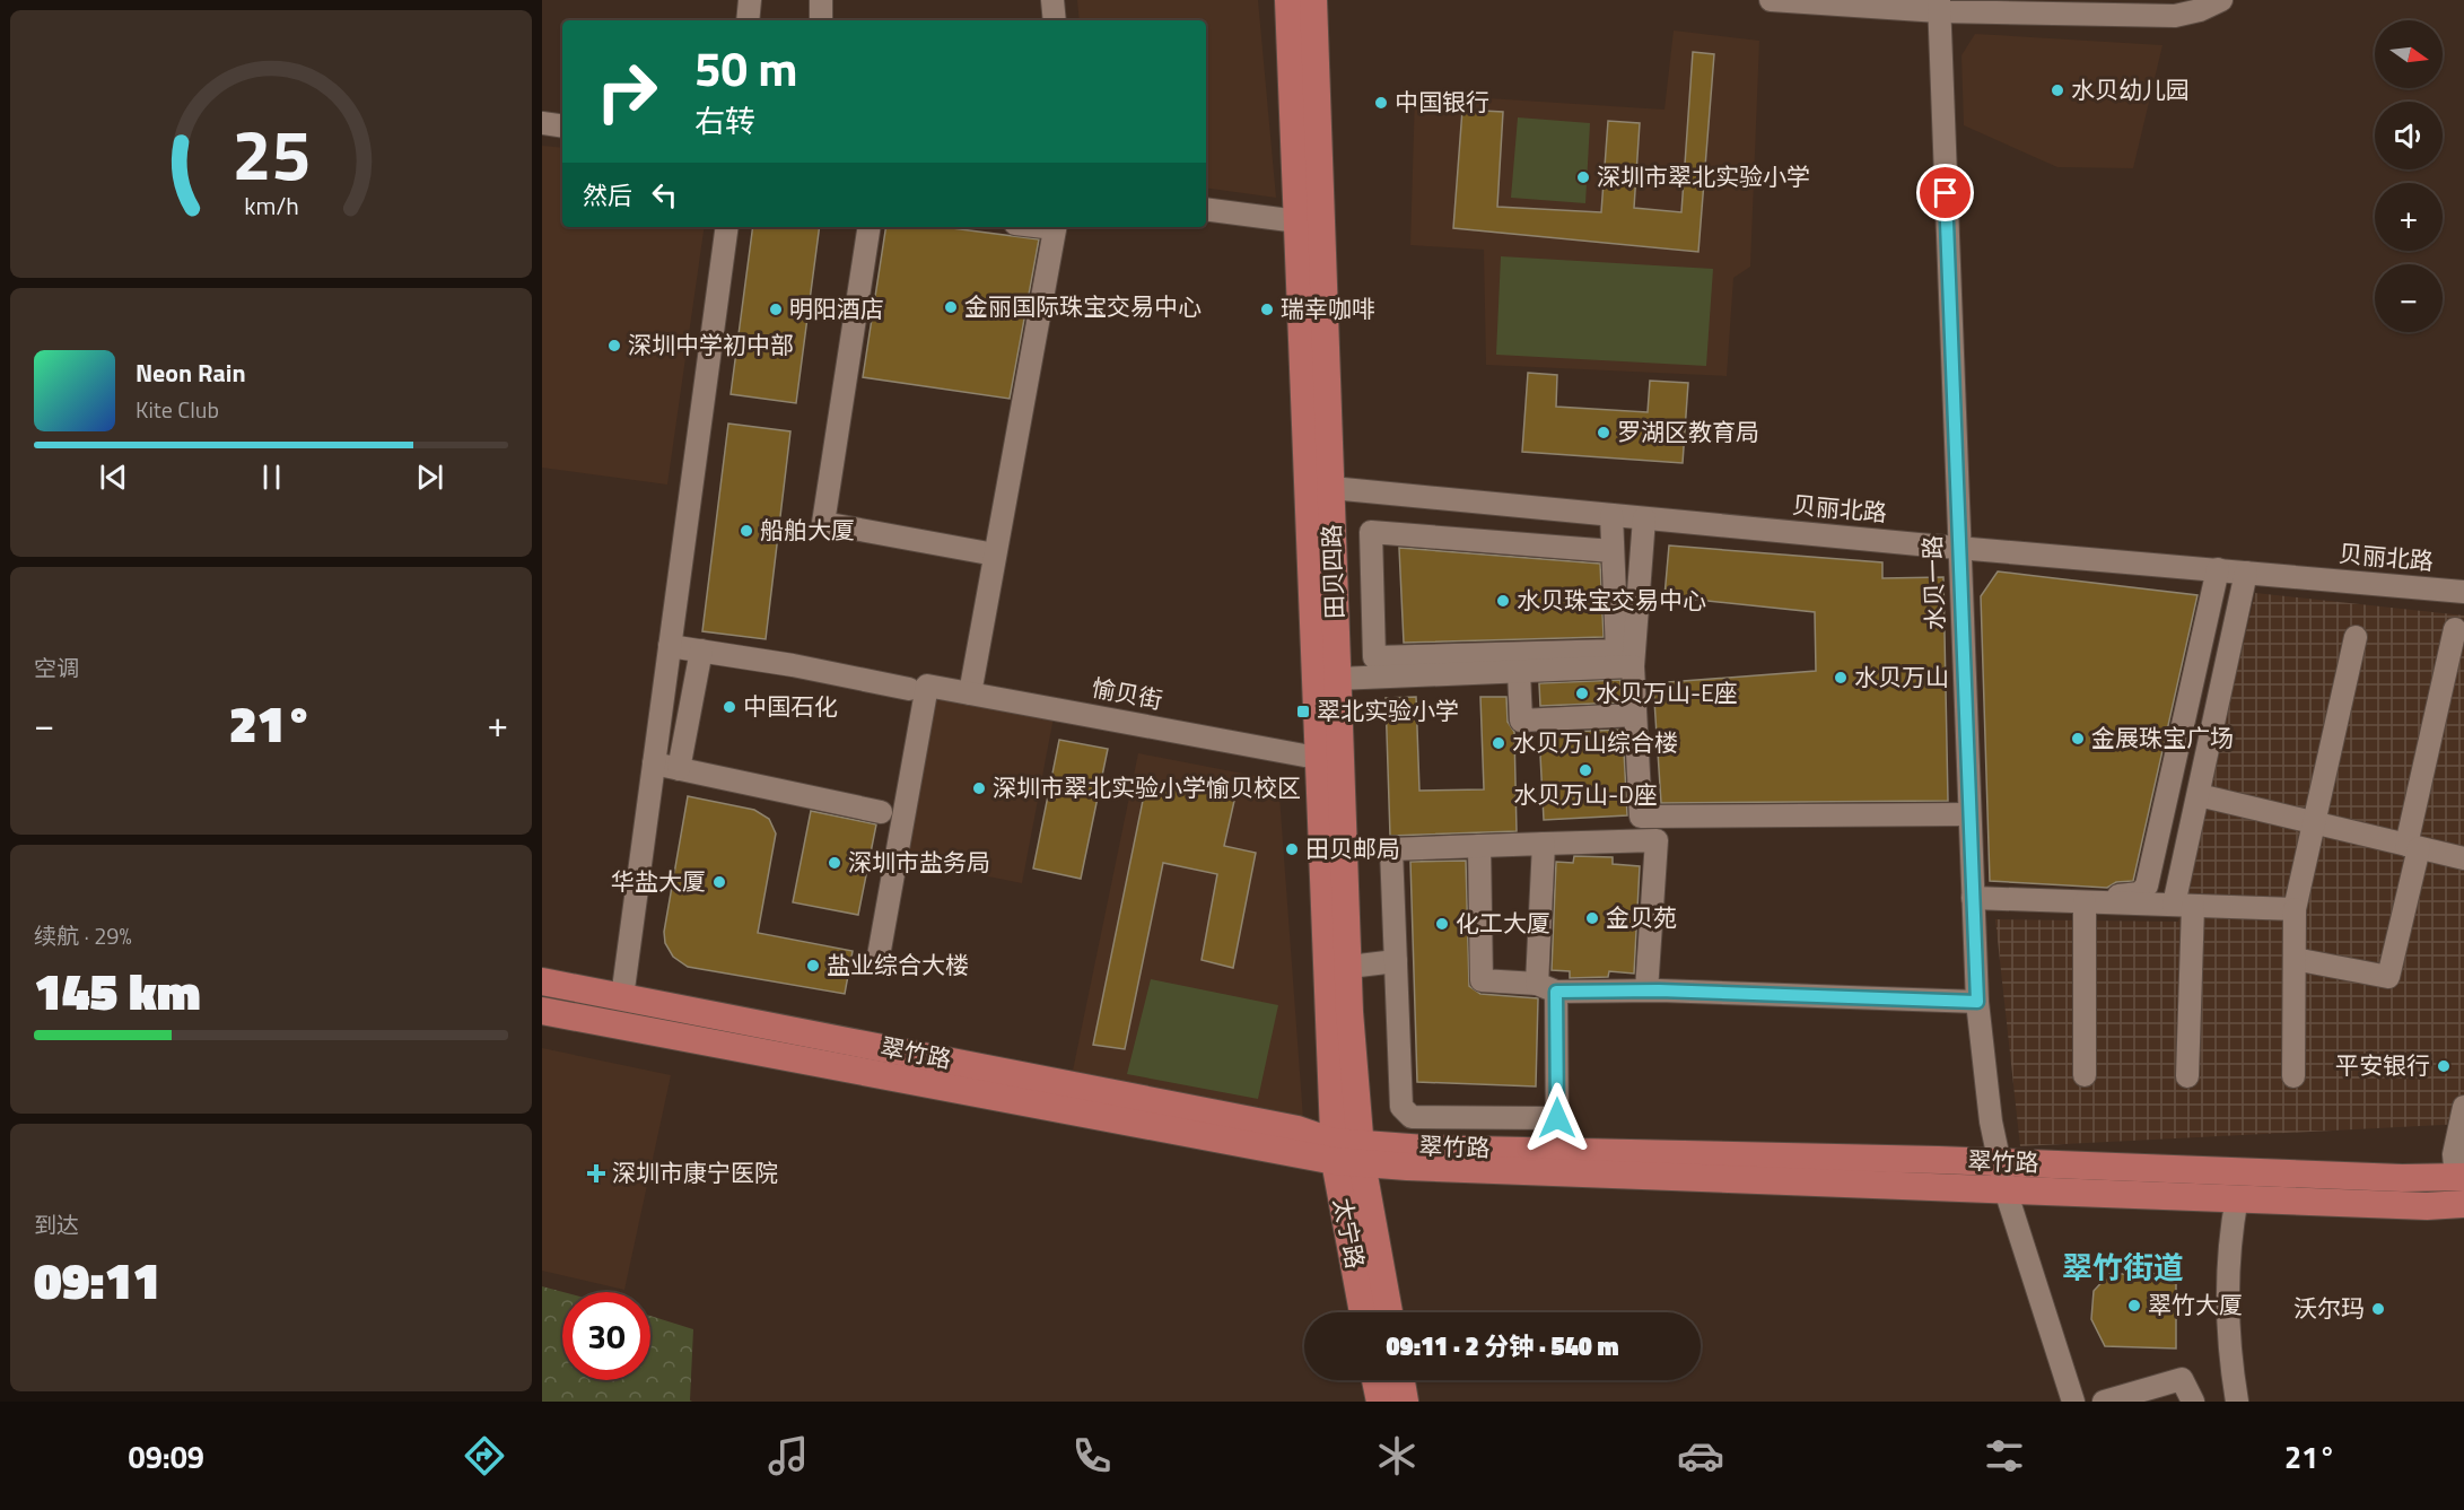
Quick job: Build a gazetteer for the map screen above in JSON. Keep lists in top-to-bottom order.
{
  "streets": {
    "main road": ["田贝四路", "翠竹路", "太宁路"],
    "street": ["贝丽北路", "水贝一路", "愉贝街"]
  },
  "crossings": [
    ["贝丽北路", "田贝四路"],
    ["贝丽北路", "水贝一路"],
    ["田贝四路", "愉贝街"],
    ["田贝四路", "翠竹路"],
    ["田贝四路", "太宁路"],
    ["水贝一路", "翠竹路"],
    ["翠竹路", "太宁路"]
  ],
  "districts": ["翠竹街道"],
  "places": {
    "other": [
      "水贝幼儿园",
      "中国银行",
      "深圳市翠北实验小学",
      "金丽国际珠宝交易中心",
      "明阳酒店",
      "瑞幸咖啡",
      "深圳中学初中部",
      "罗湖区教育局",
      "船舶大厦",
      "水贝珠宝交易中心",
      "水贝万山",
      "水贝万山-E座",
      "中国石化",
      "金展珠宝广场",
      "水贝万山综合楼",
      "水贝万山-D座",
      "深圳市翠北实验小学愉贝校区",
      "田贝邮局",
      "深圳市盐务局",
      "华盐大厦",
      "金贝苑",
      "化工大厦",
      "盐业综合大楼",
      "平安银行",
      "翠竹大厦",
      "沃尔玛"
    ],
    "transit": ["翠北实验小学"],
    "health": ["深圳市康宁医院"]
  },
  "north": "right",
  "page": {
    "map_buttons": ["+", "−"],
    "turn": ["50 m", "右转"],
    "then": "然后",
    "song": ["Neon Rain", "Kite Club"],
    "tile": [
      "空调",
      ["续航 · 29%", "145 km"],
      ["到达", "09:11"]
    ],
    "heat": ["−", "21°", "+"],
    "limit": "30",
    "trip": "09:11 · 2 分钟 · 540 m",
    "tabs": ["09:09", "21°"],
    "gauge": ["25", "km/h"]
  }
}
